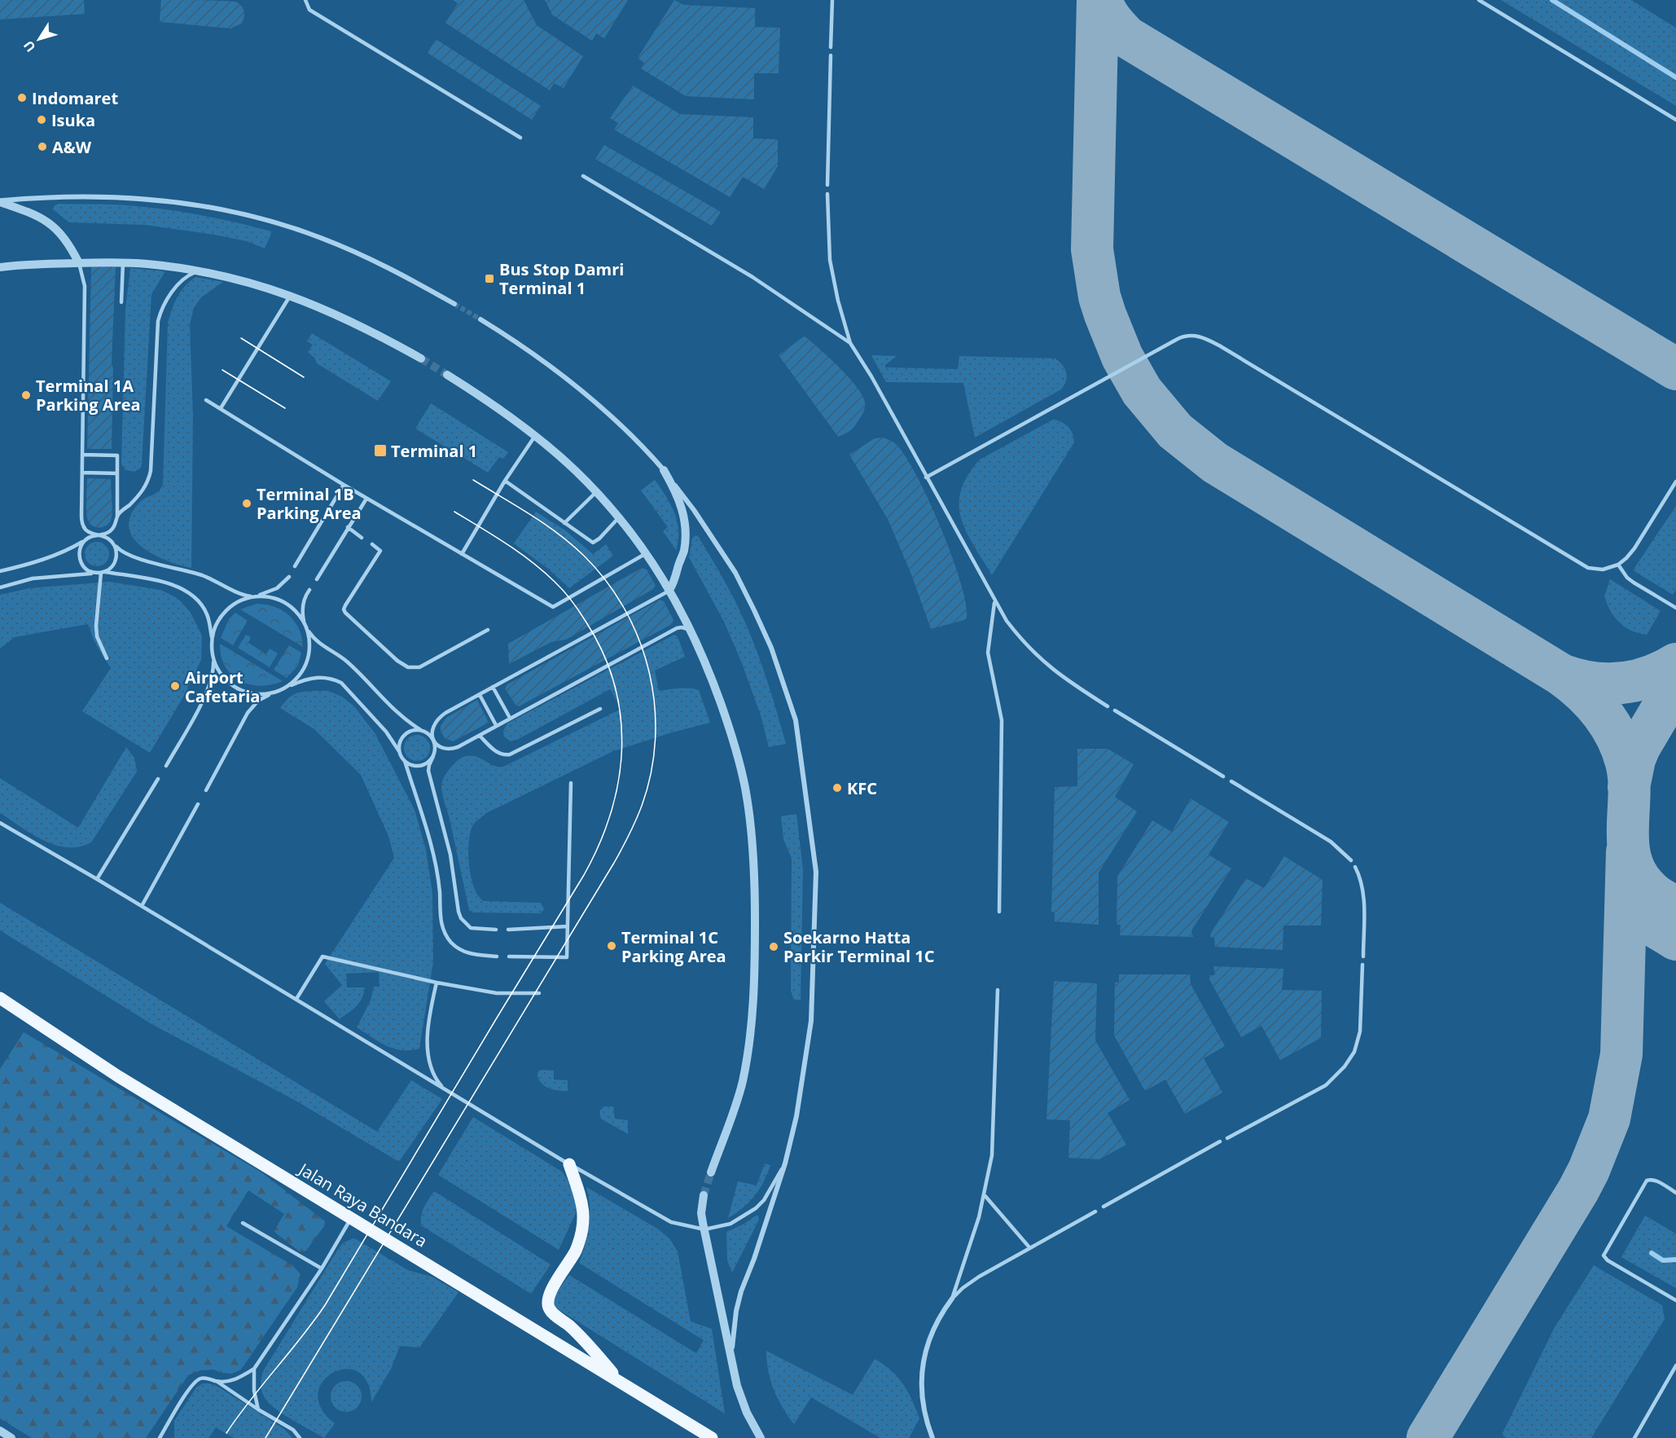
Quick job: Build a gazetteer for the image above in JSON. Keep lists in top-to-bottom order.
{
  "streets": {
    "main road": ["Jalan Raya Bandara"]
  },
  "places": {
    "other": [
      "Indomaret",
      "Isuka",
      "A&W",
      "Terminal 1A Parking Area",
      "Terminal 1B Parking Area",
      "Airport Cafetaria",
      "KFC",
      "Terminal 1C Parking Area",
      "Soekarno Hatta Parkir Terminal 1C"
    ],
    "transit": ["Bus Stop Damri Terminal 1", "Terminal 1"]
  },
  "north": "bottom left"
}
